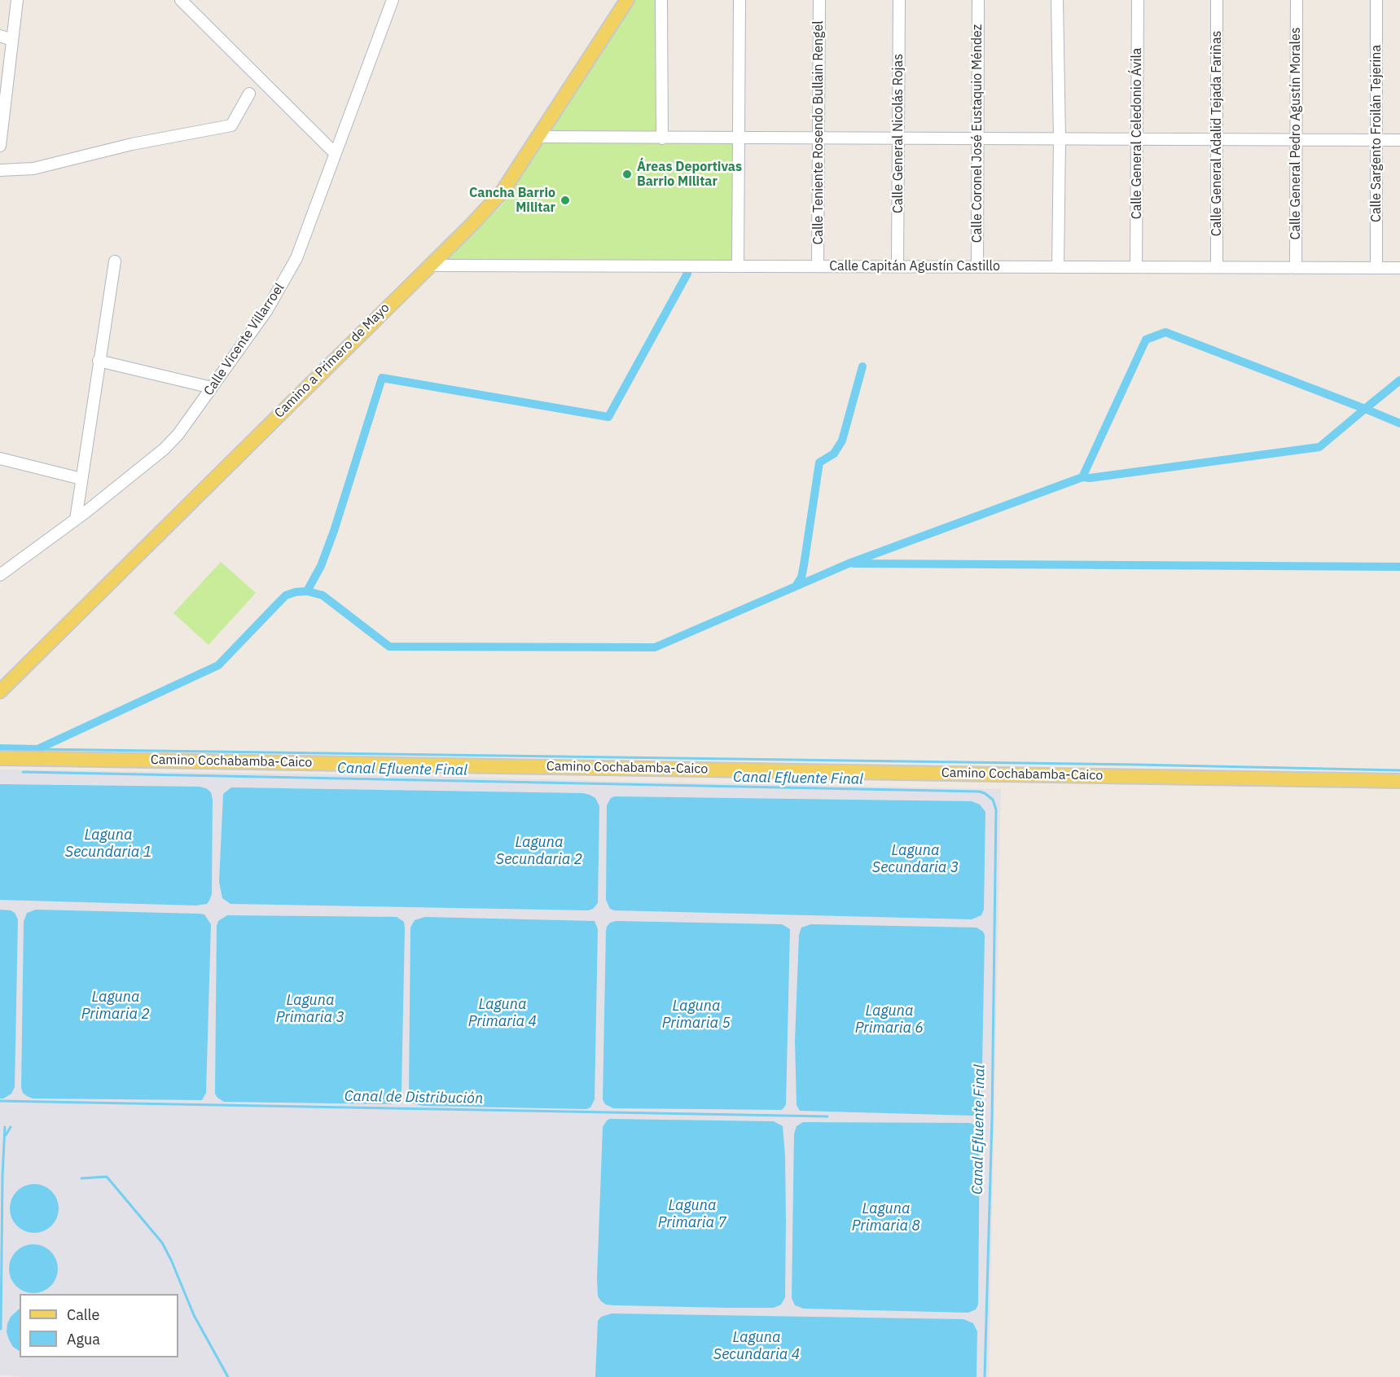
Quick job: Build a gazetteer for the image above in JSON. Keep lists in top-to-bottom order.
{
  "streets": {
    "main road": ["Camino a Primero de Mayo", "Camino Cochabamba-Caico"],
    "street": [
      "Calle Teniente Rosendo Bullain Rengel",
      "Calle General Nicolás Rojas",
      "Calle Coronel José Eustaquio Méndez",
      "Calle General Celedonio Ávila",
      "Calle General Adalid Tejada Fariñas",
      "Calle General Pedro Agustín Morales",
      "Calle Sargento Froilán Tejerina",
      "Calle Capitán Agustín Castillo",
      "Calle Vicente Villarroel"
    ]
  },
  "crossings": [
    ["Calle Teniente Rosendo Bullain Rengel", "Calle Capitán Agustín Castillo"],
    ["Calle General Nicolás Rojas", "Calle Capitán Agustín Castillo"],
    ["Calle Coronel José Eustaquio Méndez", "Calle Capitán Agustín Castillo"],
    ["Calle General Celedonio Ávila", "Calle Capitán Agustín Castillo"],
    ["Calle General Adalid Tejada Fariñas", "Calle Capitán Agustín Castillo"],
    ["Calle General Pedro Agustín Morales", "Calle Capitán Agustín Castillo"],
    ["Calle Sargento Froilán Tejerina", "Calle Capitán Agustín Castillo"],
    ["Calle Capitán Agustín Castillo", "Camino a Primero de Mayo"]
  ],
  "water": [
    "Canal Efluente Final",
    "Laguna Secundaria 1",
    "Laguna Secundaria 2",
    "Laguna Secundaria 3",
    "Laguna Primaria 2",
    "Laguna Primaria 3",
    "Laguna Primaria 4",
    "Laguna Primaria 5",
    "Laguna Primaria 6",
    "Canal de Distribución",
    "Laguna Primaria 7",
    "Laguna Primaria 8",
    "Laguna Secundaria 4"
  ],
  "places": ["Áreas Deportivas Barrio Militar", "Cancha Barrio Militar"],
  "legend": ["Calle", "Agua"]
}
